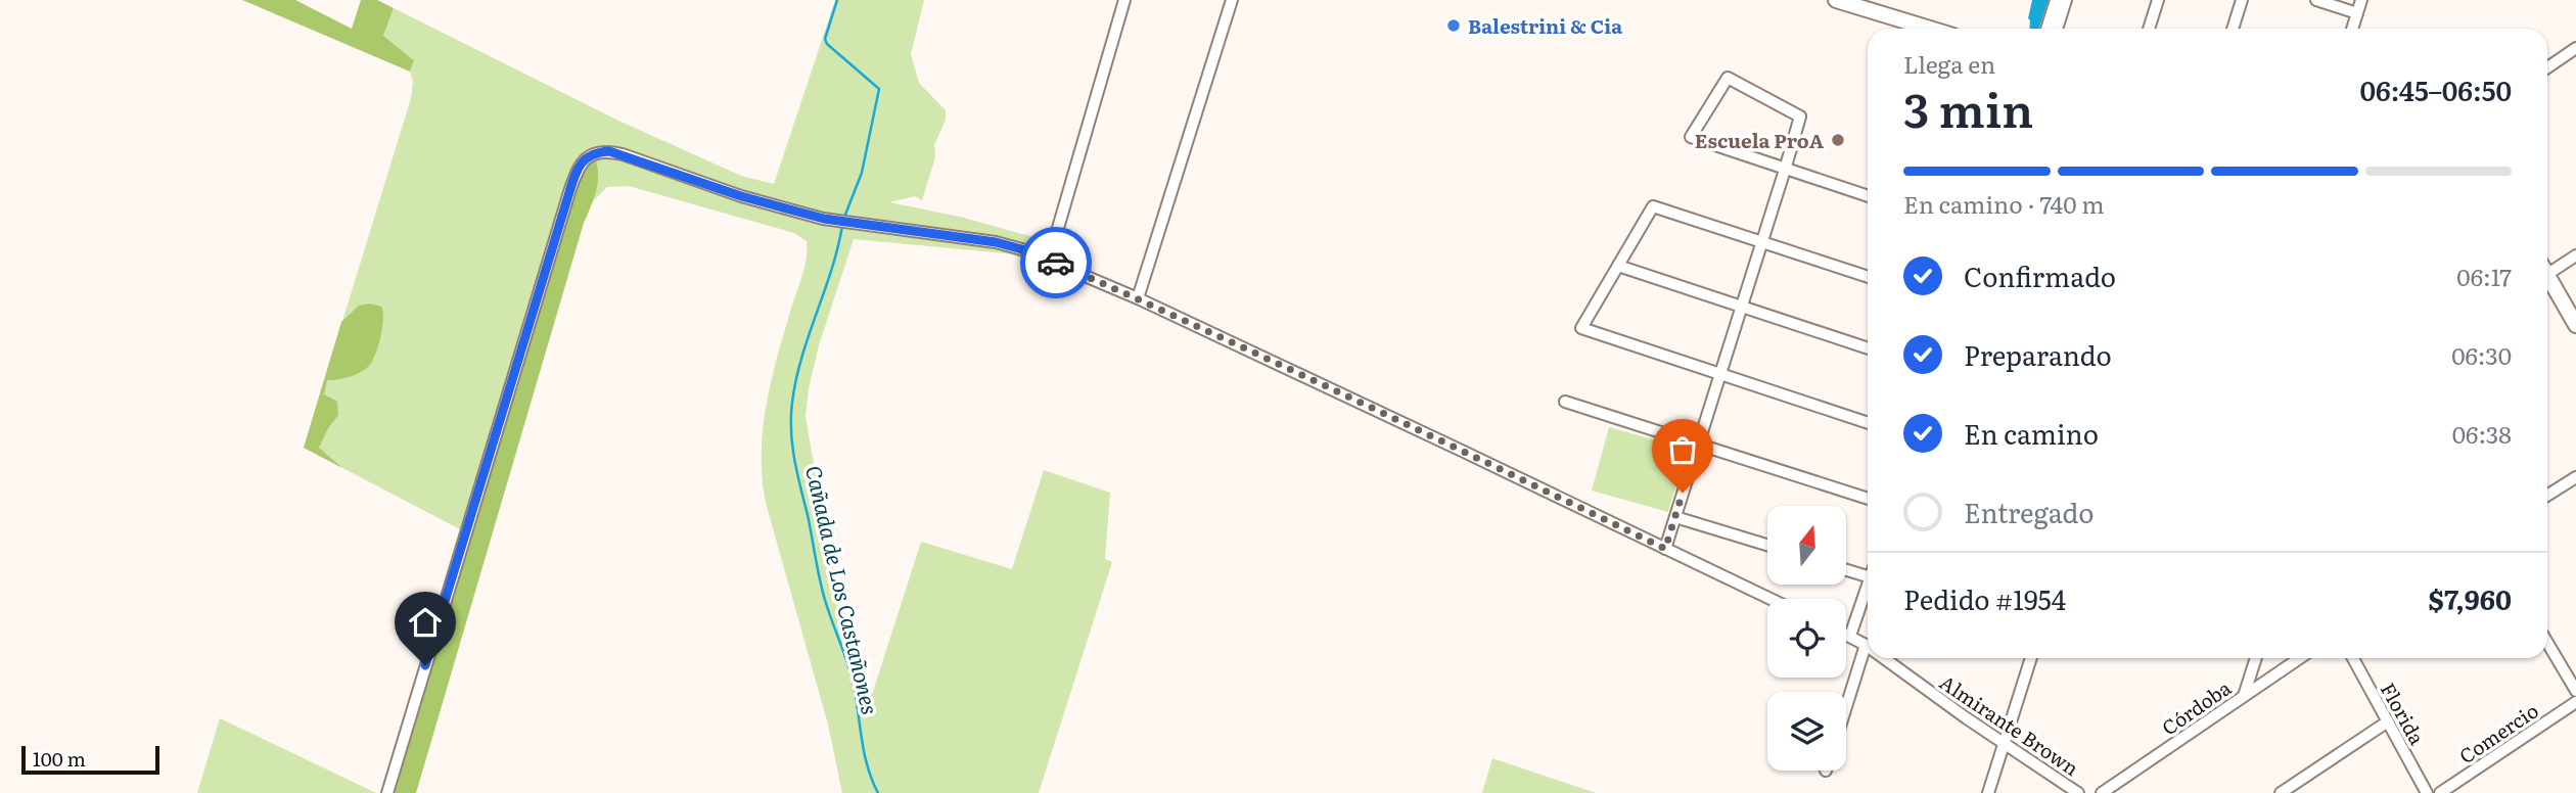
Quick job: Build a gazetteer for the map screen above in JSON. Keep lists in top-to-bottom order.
{
  "streets": {
    "street": [
      "Córdoba",
      "Florida",
      "Almirante Brown",
      "Comercio"
    ]
  },
  "water": ["Cañada de Los Castañones"],
  "places": ["Balestrini & Cia", "Escuela ProA"],
  "scale_bar": "100 m",
  "north": "top",
  "page": {
    "heading": ["3 min", "Llega en", "06:45–06:50"],
    "panel": ["Pedido #1954", "$7,960"],
    "bar": "En camino · 740 m",
    "list": [
      ["Confirmado", "06:17"],
      ["Preparando", "06:30"],
      ["En camino", "06:38"],
      "Entregado"
    ],
    "scale": "100 m"
  }
}
